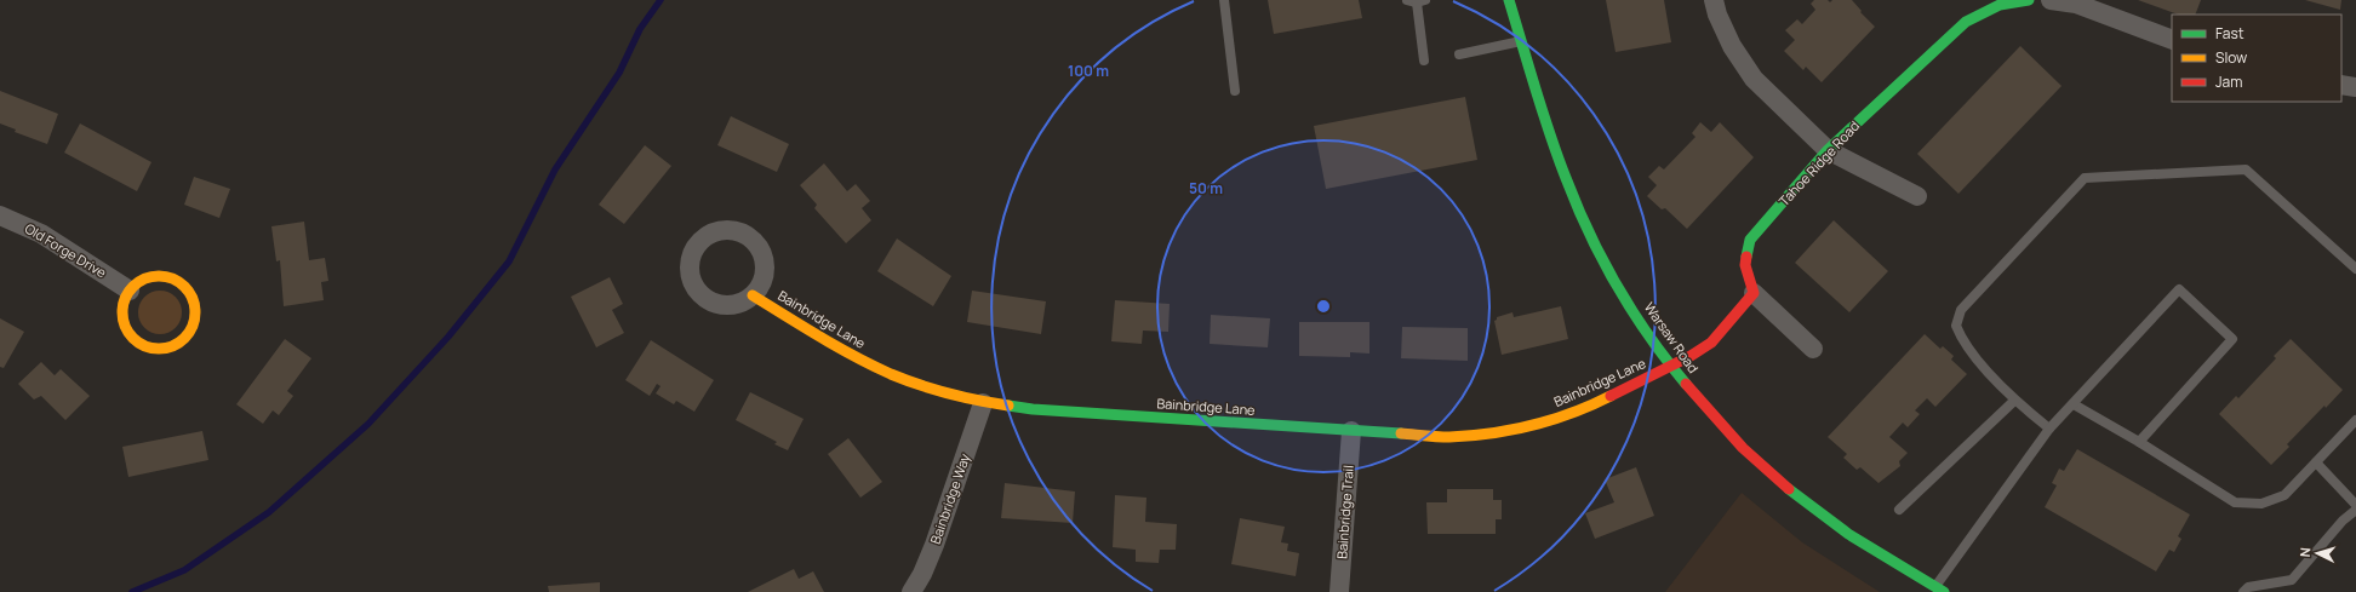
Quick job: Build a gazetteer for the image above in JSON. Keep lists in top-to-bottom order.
{
  "streets": {
    "street": [
      "Tahoe Ridge Road",
      "Old Forge Drive",
      "Bainbridge Lane",
      "Warsaw Road",
      "Bainbridge Way",
      "Bainbridge Trail"
    ]
  },
  "crossings": [
    ["Bainbridge Lane", "Warsaw Road"],
    ["Bainbridge Lane", "Bainbridge Way"],
    ["Bainbridge Lane", "Bainbridge Trail"]
  ],
  "legend": ["Fast", "Slow", "Jam"],
  "north": "left",
  "rings": ["100 m", "50 m"]
}
